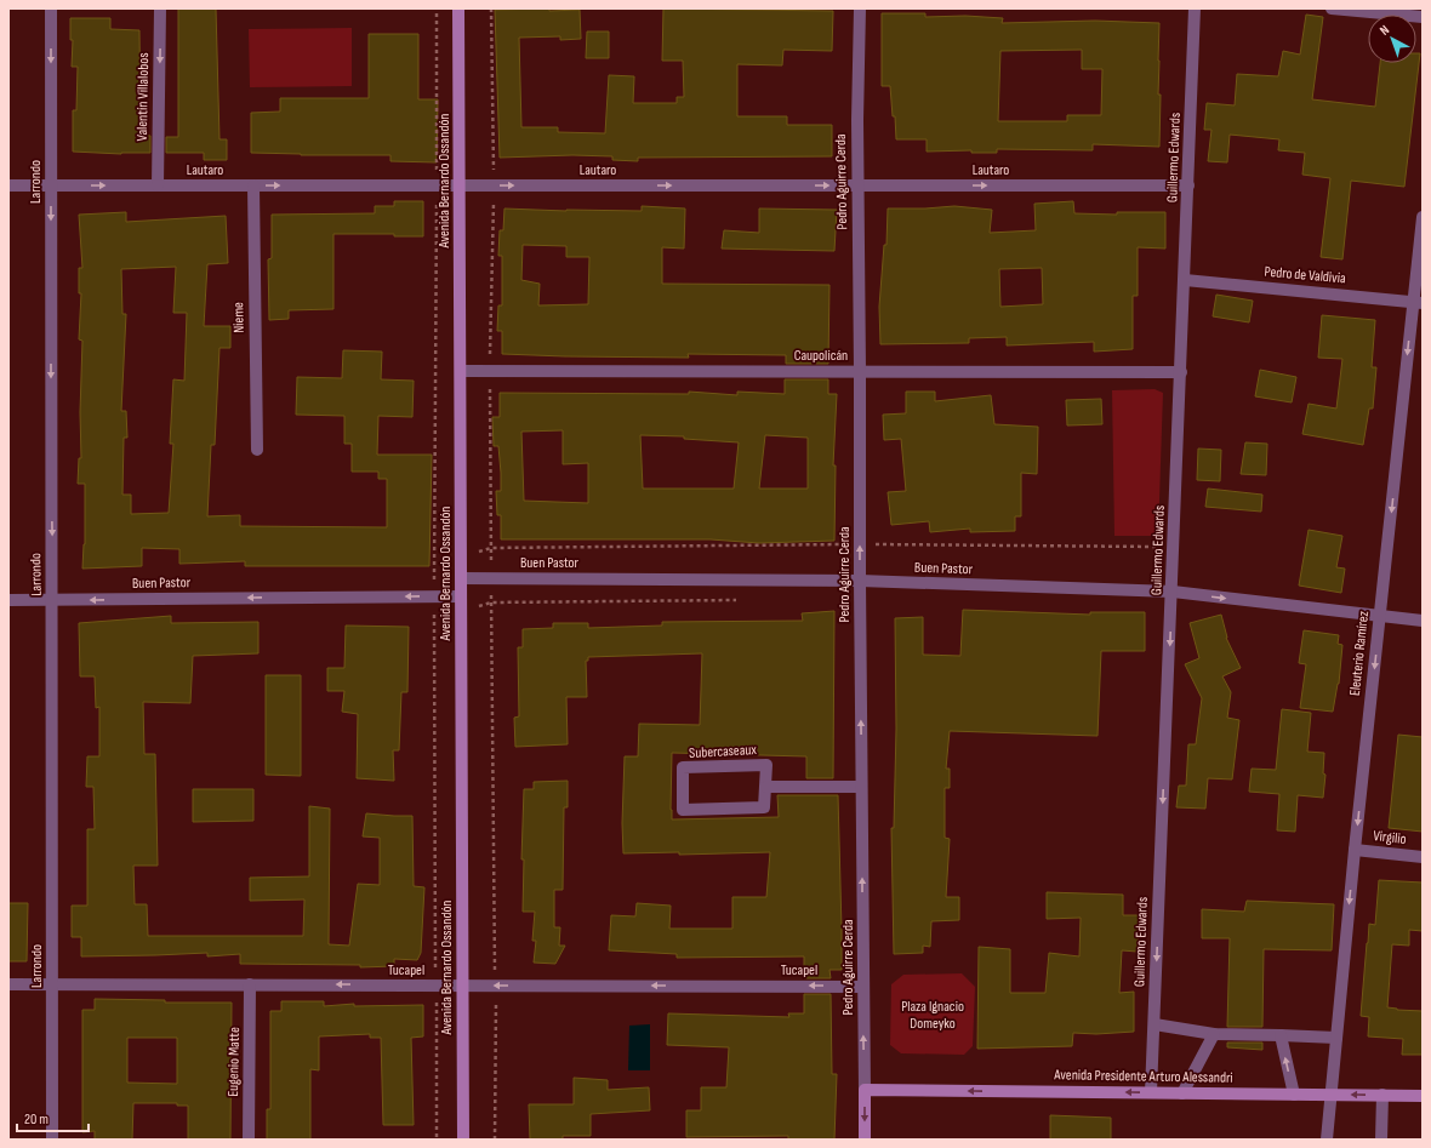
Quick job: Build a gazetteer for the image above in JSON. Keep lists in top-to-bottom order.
{
  "streets": {
    "main road": ["Avenida Bernardo Ossandón", "Pedro Aguirre Cerda", "Avenida Presidente Arturo Alessandri"],
    "street": [
      "Valentín Villalobos",
      "Guillermo Edwards",
      "Lautaro",
      "Larrondo",
      "Pedro de Valdivia",
      "Nieme",
      "Caupolicán",
      "Buen Pastor",
      "Eleuterio Ramírez",
      "Subercaseaux",
      "Virgilio",
      "Tucapel",
      "Eugenio Matte"
    ]
  },
  "crossings": [
    ["Valentín Villalobos", "Lautaro"],
    ["Guillermo Edwards", "Lautaro"],
    ["Guillermo Edwards", "Pedro de Valdivia"],
    ["Guillermo Edwards", "Caupolicán"],
    ["Guillermo Edwards", "Buen Pastor"],
    ["Guillermo Edwards", "Avenida Presidente Arturo Alessandri"],
    ["Lautaro", "Avenida Bernardo Ossandón"],
    ["Lautaro", "Larrondo"],
    ["Lautaro", "Pedro Aguirre Cerda"],
    ["Lautaro", "Nieme"],
    ["Avenida Bernardo Ossandón", "Caupolicán"],
    ["Avenida Bernardo Ossandón", "Buen Pastor"],
    ["Avenida Bernardo Ossandón", "Tucapel"],
    ["Larrondo", "Buen Pastor"],
    ["Larrondo", "Tucapel"],
    ["Pedro Aguirre Cerda", "Caupolicán"],
    ["Pedro Aguirre Cerda", "Buen Pastor"],
    ["Pedro Aguirre Cerda", "Tucapel"],
    ["Pedro Aguirre Cerda", "Avenida Presidente Arturo Alessandri"],
    ["Pedro de Valdivia", "Eleuterio Ramírez"],
    ["Buen Pastor", "Eleuterio Ramírez"],
    ["Eleuterio Ramírez", "Virgilio"],
    ["Eleuterio Ramírez", "Avenida Presidente Arturo Alessandri"],
    ["Tucapel", "Eugenio Matte"]
  ],
  "one_way": [
    "Valentín Villalobos",
    "Guillermo Edwards",
    "Lautaro",
    "Larrondo",
    "Pedro Aguirre Cerda",
    "Eleuterio Ramírez",
    "Tucapel",
    "Avenida Presidente Arturo Alessandri"
  ],
  "parks": ["Plaza Ignacio Domeyko"],
  "scale_bar": "20 m",
  "north": "top left"
}
